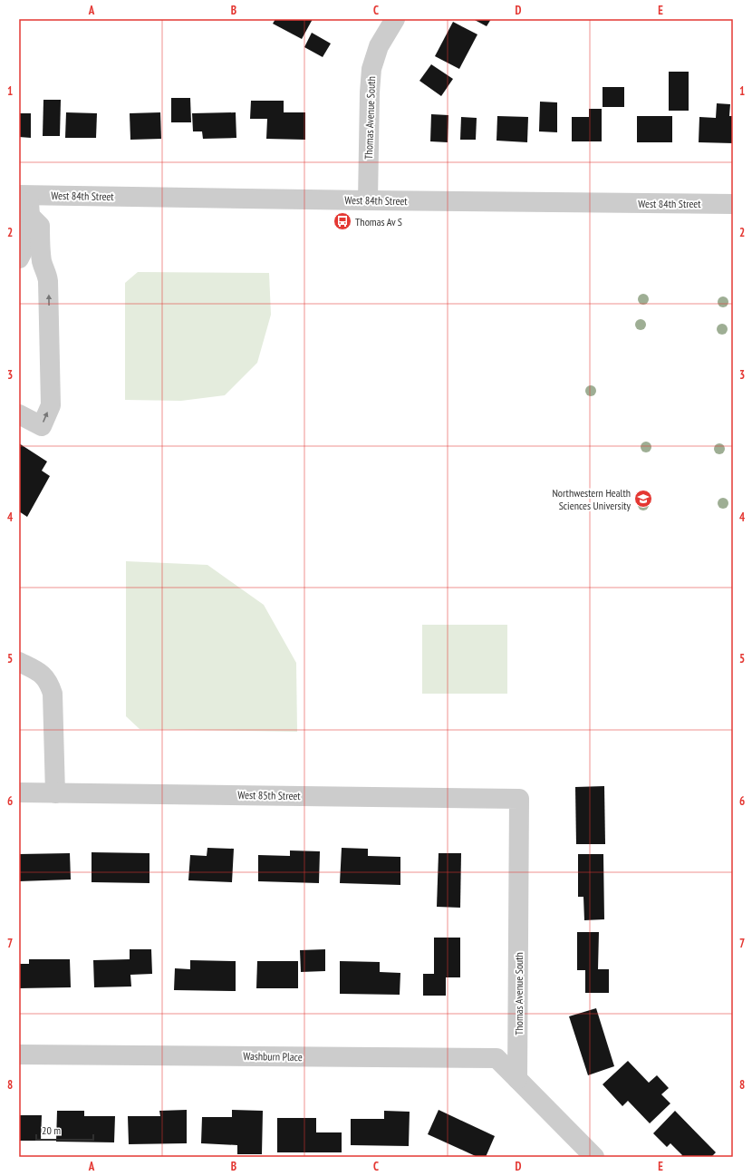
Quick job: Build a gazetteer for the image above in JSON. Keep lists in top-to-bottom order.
{
  "streets": {
    "street": [
      "Thomas Avenue South",
      "West 84th Street",
      "West 85th Street",
      "Washburn Place"
    ]
  },
  "crossings": [
    ["Thomas Avenue South", "West 84th Street"],
    ["Thomas Avenue South", "West 85th Street"],
    ["Thomas Avenue South", "Washburn Place"]
  ],
  "places": {
    "bus stop": ["Thomas Av S"],
    "school or university": ["Northwestern Health Sciences University"]
  },
  "scale_bar": "20 m",
  "grid": {
    "columns": [
      "A",
      "B",
      "C",
      "D",
      "E"
    ],
    "rows": [
      "1",
      "2",
      "3",
      "4",
      "5",
      "6",
      "7",
      "8"
    ]
  }
}
